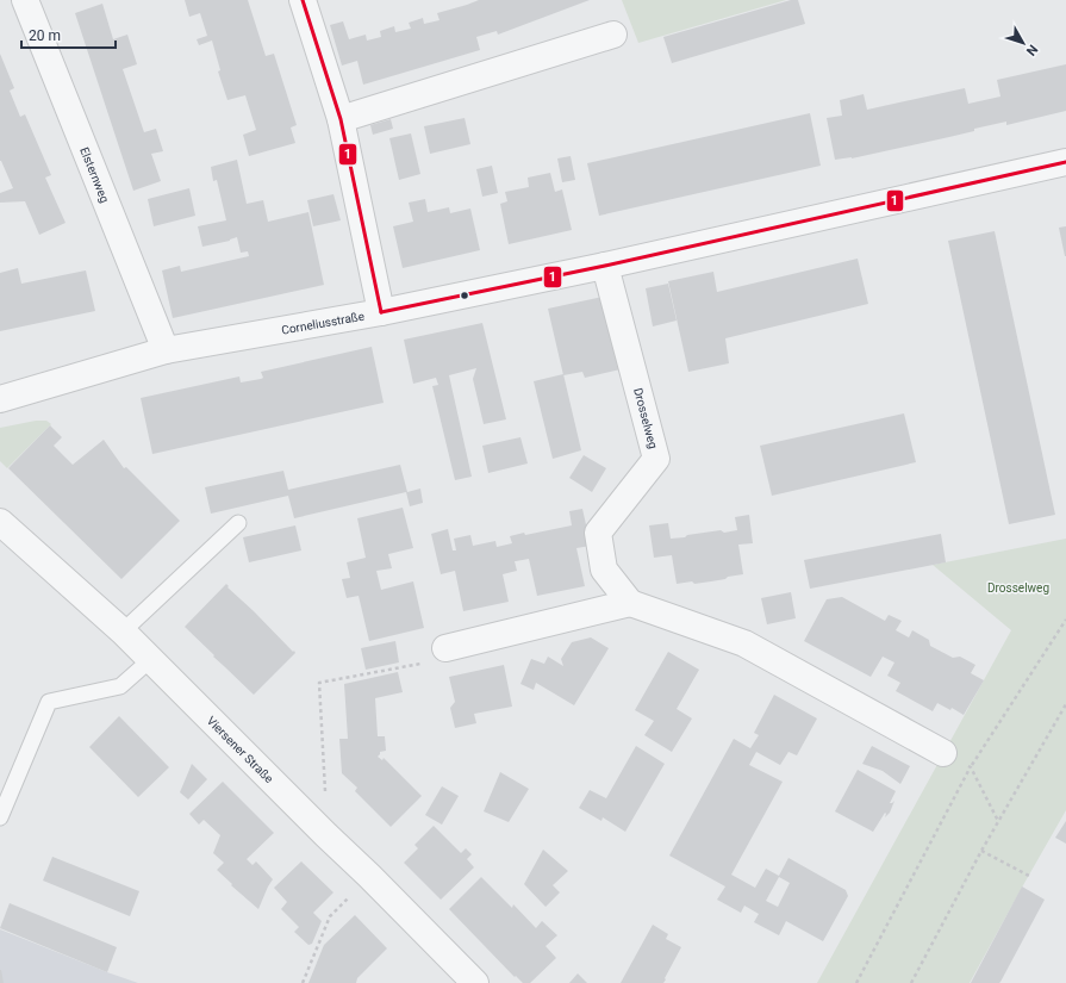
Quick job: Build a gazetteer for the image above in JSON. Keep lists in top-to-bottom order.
{
  "streets": {
    "street": [
      "Elsternweg",
      "Corneliusstraße",
      "Drosselweg",
      "Viersener Straße"
    ]
  },
  "crossings": [
    ["Elsternweg", "Corneliusstraße"],
    ["Corneliusstraße", "Drosselweg"]
  ],
  "parks": ["Drosselweg"],
  "lines": ["transit line 1"],
  "scale_bar": "20 m",
  "north": "bottom right"
}
